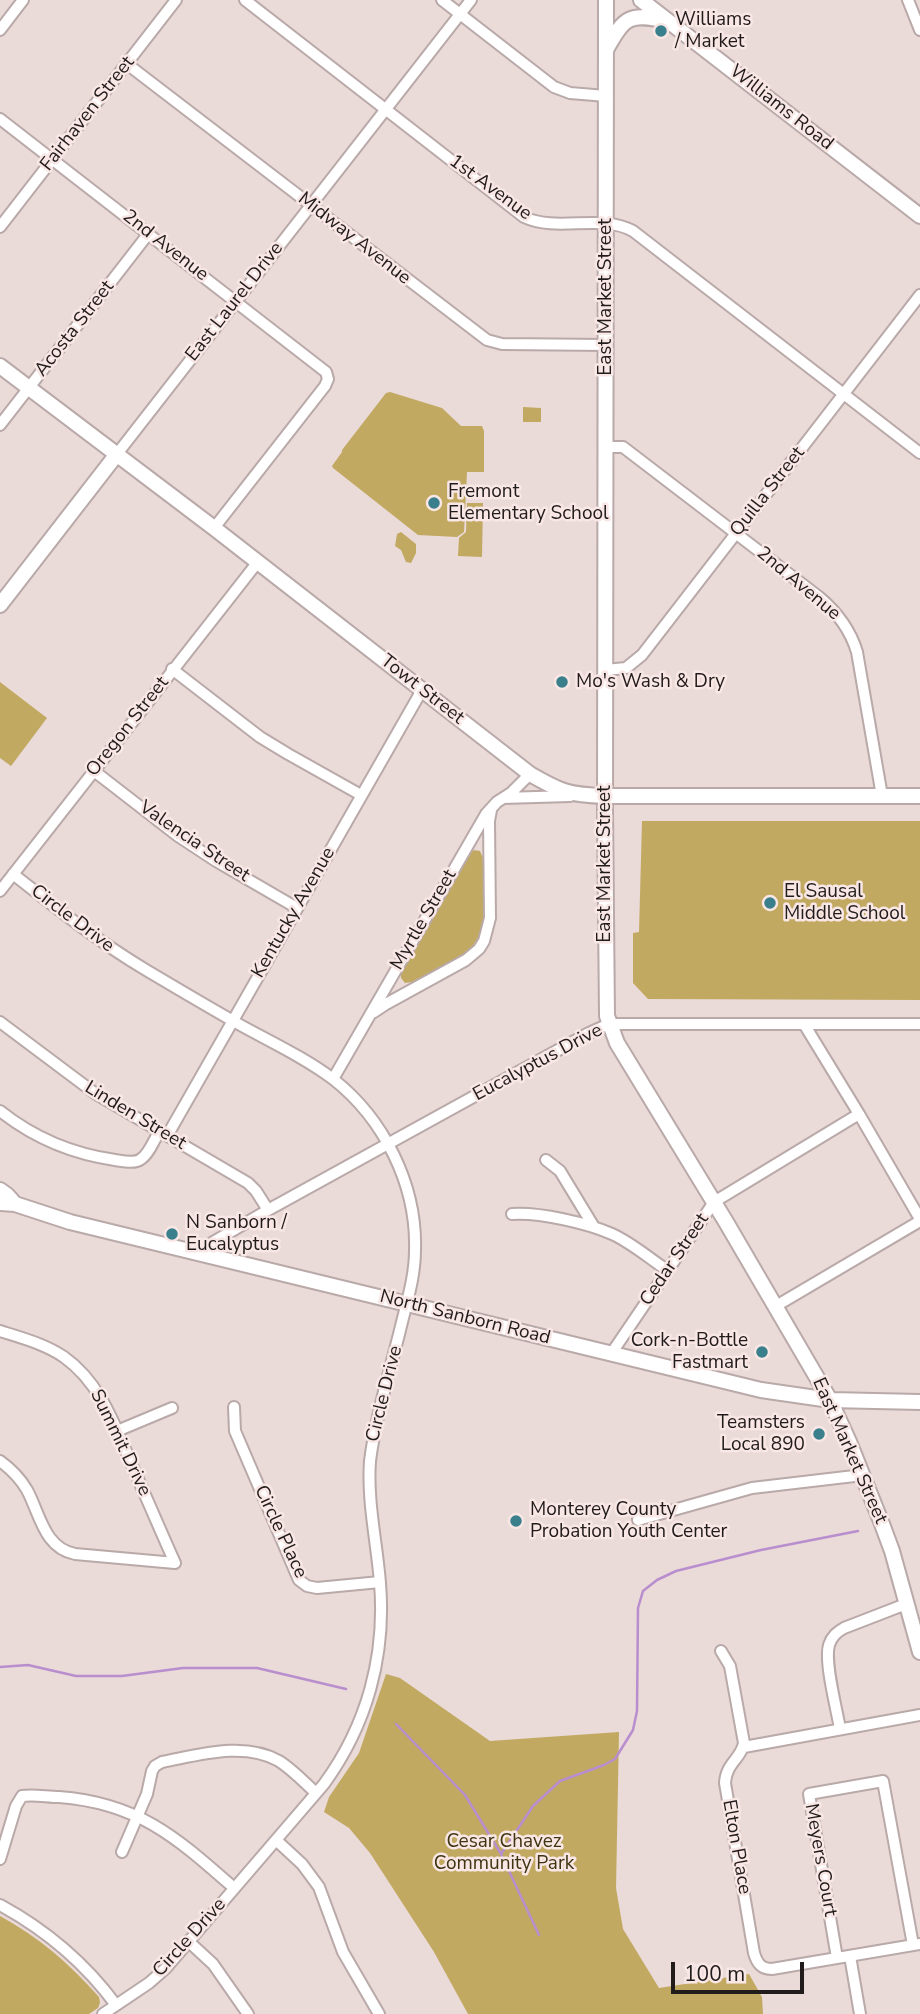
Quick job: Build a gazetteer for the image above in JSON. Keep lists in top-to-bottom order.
{
  "streets": {
    "main road": [
      "Williams Road",
      "East Market Street",
      "East Laurel Drive",
      "Towt Street",
      "North Sanborn Road"
    ],
    "street": [
      "Fairhaven Street",
      "1st Avenue",
      "Midway Avenue",
      "2nd Avenue",
      "Acosta Street",
      "Quilla Street",
      "Oregon Street",
      "Valencia Street",
      "Kentucky Avenue",
      "Circle Drive",
      "Myrtle Street",
      "Eucalyptus Drive",
      "Linden Street",
      "Cedar Street",
      "Summit Drive",
      "Circle Place",
      "Elton Place",
      "Meyers Court"
    ]
  },
  "crossings": [
    ["Fairhaven Street", "Midway Avenue"],
    ["Fairhaven Street", "2nd Avenue"],
    ["1st Avenue", "East Market Street"],
    ["1st Avenue", "East Laurel Drive"],
    ["1st Avenue", "Quilla Street"],
    ["Midway Avenue", "East Market Street"],
    ["Midway Avenue", "East Laurel Drive"],
    ["2nd Avenue", "East Market Street"],
    ["2nd Avenue", "East Laurel Drive"],
    ["2nd Avenue", "Acosta Street"],
    ["2nd Avenue", "Quilla Street"],
    ["2nd Avenue", "Towt Street"],
    ["East Market Street", "Quilla Street"],
    ["East Market Street", "Towt Street"],
    ["East Market Street", "Eucalyptus Drive"],
    ["East Market Street", "Cedar Street"],
    ["East Market Street", "North Sanborn Road"],
    ["East Laurel Drive", "Towt Street"],
    ["Acosta Street", "Towt Street"],
    ["Towt Street", "Oregon Street"],
    ["Towt Street", "Kentucky Avenue"],
    ["Towt Street", "Myrtle Street"],
    ["Oregon Street", "Valencia Street"],
    ["Oregon Street", "Circle Drive"],
    ["Valencia Street", "Kentucky Avenue"],
    ["Kentucky Avenue", "Circle Drive"],
    ["Kentucky Avenue", "Linden Street"],
    ["Circle Drive", "Myrtle Street"],
    ["Circle Drive", "Eucalyptus Drive"],
    ["Circle Drive", "North Sanborn Road"],
    ["Circle Drive", "Circle Place"],
    ["Eucalyptus Drive", "Linden Street"],
    ["Eucalyptus Drive", "North Sanborn Road"],
    ["Cedar Street", "North Sanborn Road"],
    ["Elton Place", "Meyers Court"]
  ],
  "parks": ["Cesar Chavez Community Park"],
  "places": [
    "Williams / Market",
    "Fremont Elementary School",
    "Mo's Wash & Dry",
    "El Sausal Middle School",
    "N Sanborn / Eucalyptus",
    "Cork-n-Bottle Fastmart",
    "Teamsters Local 890",
    "Monterey County Probation Youth Center"
  ],
  "scale_bar": "100 m"
}
